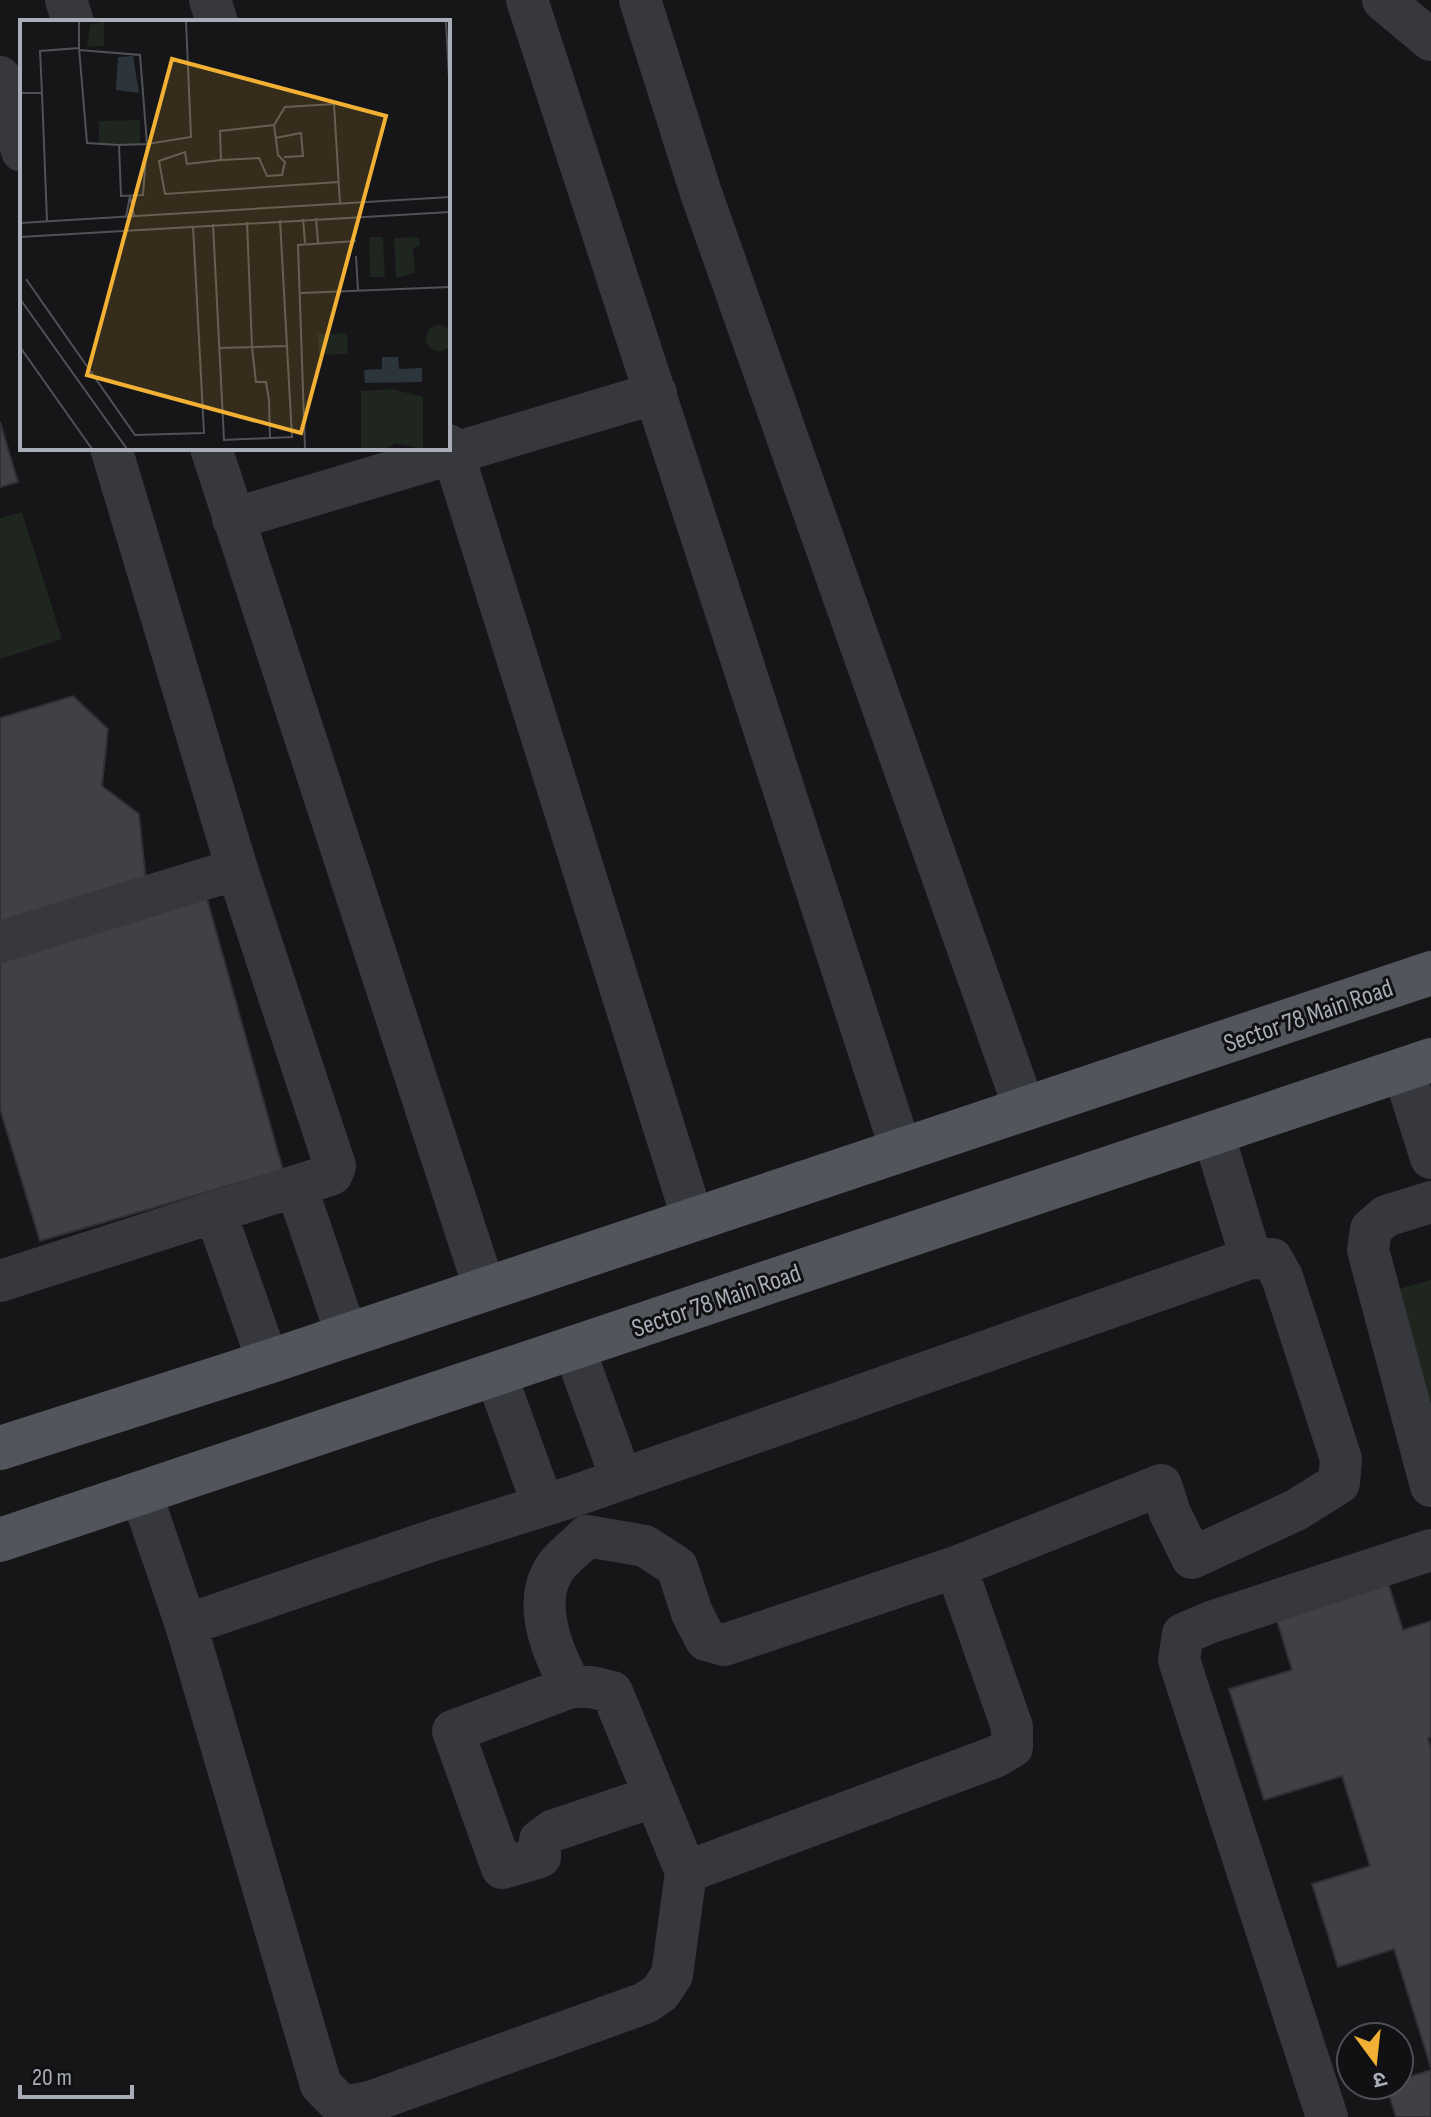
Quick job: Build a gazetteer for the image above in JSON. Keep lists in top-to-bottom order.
{
  "streets": {
    "main road": ["Sector 78 Main Road"]
  },
  "scale_bar": "20 m",
  "north": "bottom"
}
